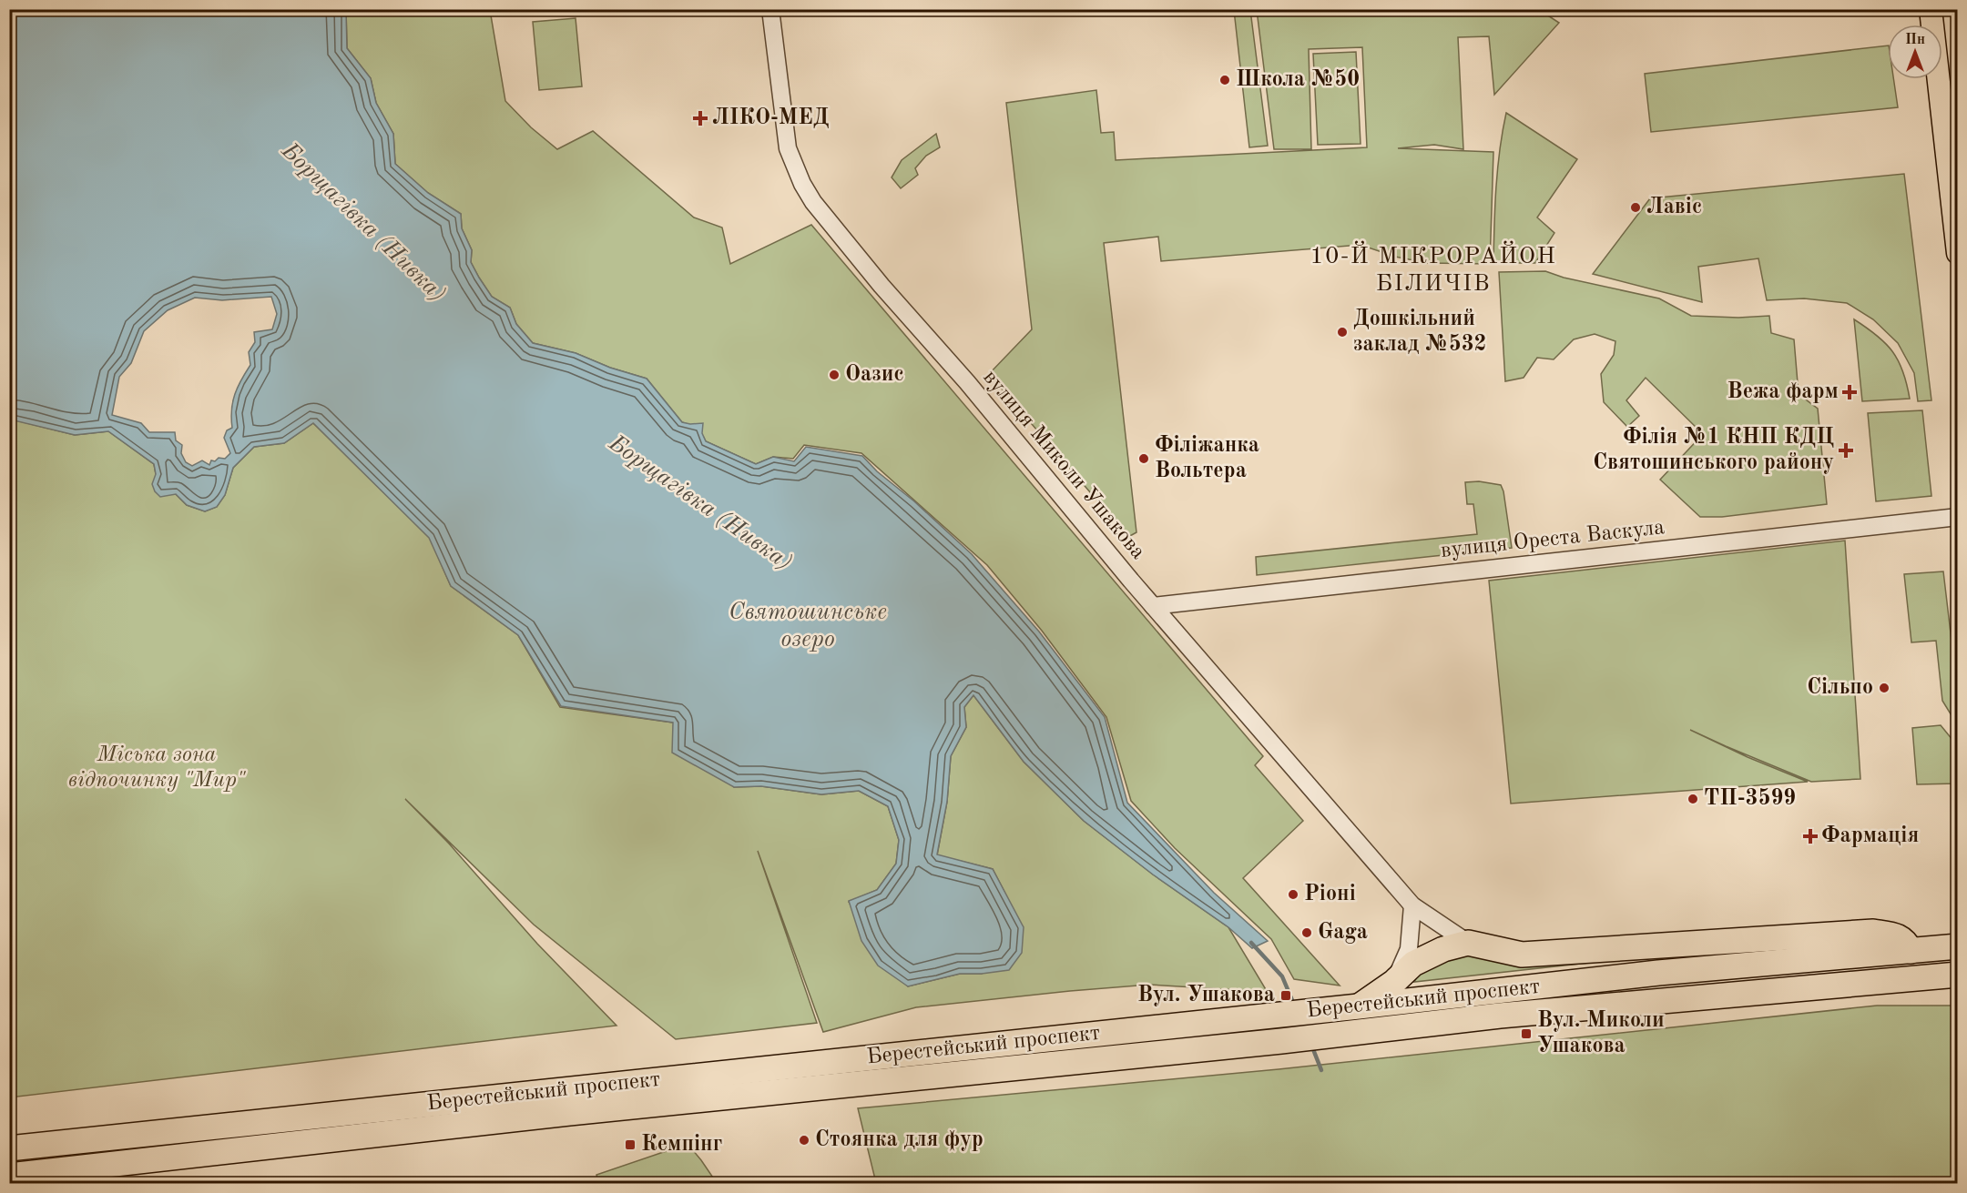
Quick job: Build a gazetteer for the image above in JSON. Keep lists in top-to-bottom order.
{
  "streets": {
    "highway": ["Берестейський проспект"],
    "street": ["вулиця Миколи Ушакова", "вулиця Ореста Васкула"]
  },
  "crossings": [
    ["вулиця Миколи Ушакова", "вулиця Ореста Васкула"]
  ],
  "districts": ["10-Й МІКРОРАЙОН БІЛИЧІВ"],
  "water": ["Борщагівка (Нивка)", "Святошинське озеро"],
  "parks": ["Міська зона відпочинку \"Мир\""],
  "places": {
    "other": [
      "Школа №50",
      "Лавіс",
      "Дошкільний заклад №532",
      "Оазис",
      "Філіжанка Вольтера",
      "Сільпо",
      "ТП-3599",
      "Ріоні",
      "Gaga",
      "Стоянка для фур"
    ],
    "health": [
      "ЛІКО-МЕД",
      "Вежа фарм",
      "Філія №1 КНП КДЦ Святошинського району",
      "Фармація"
    ],
    "transit": ["Вул. Ушакова", "Вул. Миколи Ушакова", "Кемпінг"]
  },
  "north": "top"
}
